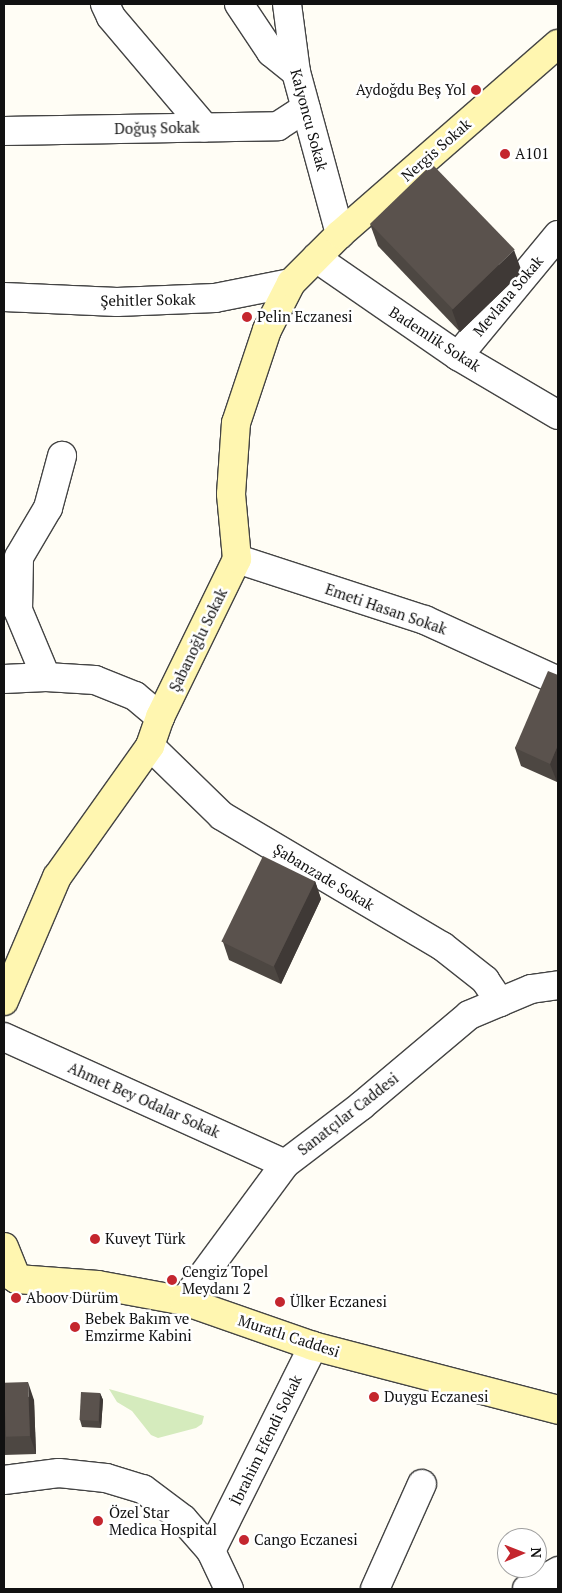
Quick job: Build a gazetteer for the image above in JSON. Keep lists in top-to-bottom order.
{
  "streets": {
    "street": [
      "Kalyoncu Sokak",
      "Doğuş Sokak",
      "Nergis Sokak",
      "Mevlana Sokak",
      "Şehitler Sokak",
      "Bademlik Sokak",
      "Emeti Hasan Sokak",
      "Şabanoğlu Sokak",
      "Şabanzade Sokak",
      "Ahmet Bey Odalar Sokak",
      "Sanatçılar Caddesi",
      "Muratlı Caddesi",
      "İbrahim Efendi Sokak"
    ]
  },
  "crossings": [
    ["Kalyoncu Sokak", "Doğuş Sokak"],
    ["Kalyoncu Sokak", "Nergis Sokak"],
    ["Nergis Sokak", "Bademlik Sokak"],
    ["Mevlana Sokak", "Bademlik Sokak"],
    ["Emeti Hasan Sokak", "Şabanoğlu Sokak"],
    ["Şabanoğlu Sokak", "Şabanzade Sokak"],
    ["Şabanzade Sokak", "Sanatçılar Caddesi"],
    ["Ahmet Bey Odalar Sokak", "Sanatçılar Caddesi"],
    ["Sanatçılar Caddesi", "Muratlı Caddesi"],
    ["Muratlı Caddesi", "İbrahim Efendi Sokak"]
  ],
  "places": [
    "Aydoğdu Beş Yol",
    "A101",
    "Pelin Eczanesi",
    "Kuveyt Türk",
    "Cengiz Topel Meydanı 2",
    "Aboov Dürüm",
    "Ülker Eczanesi",
    "Bebek Bakım ve Emzirme Kabini",
    "Duygu Eczanesi",
    "Özel Star Medica Hospital",
    "Cango Eczanesi"
  ],
  "north": "right"
}
